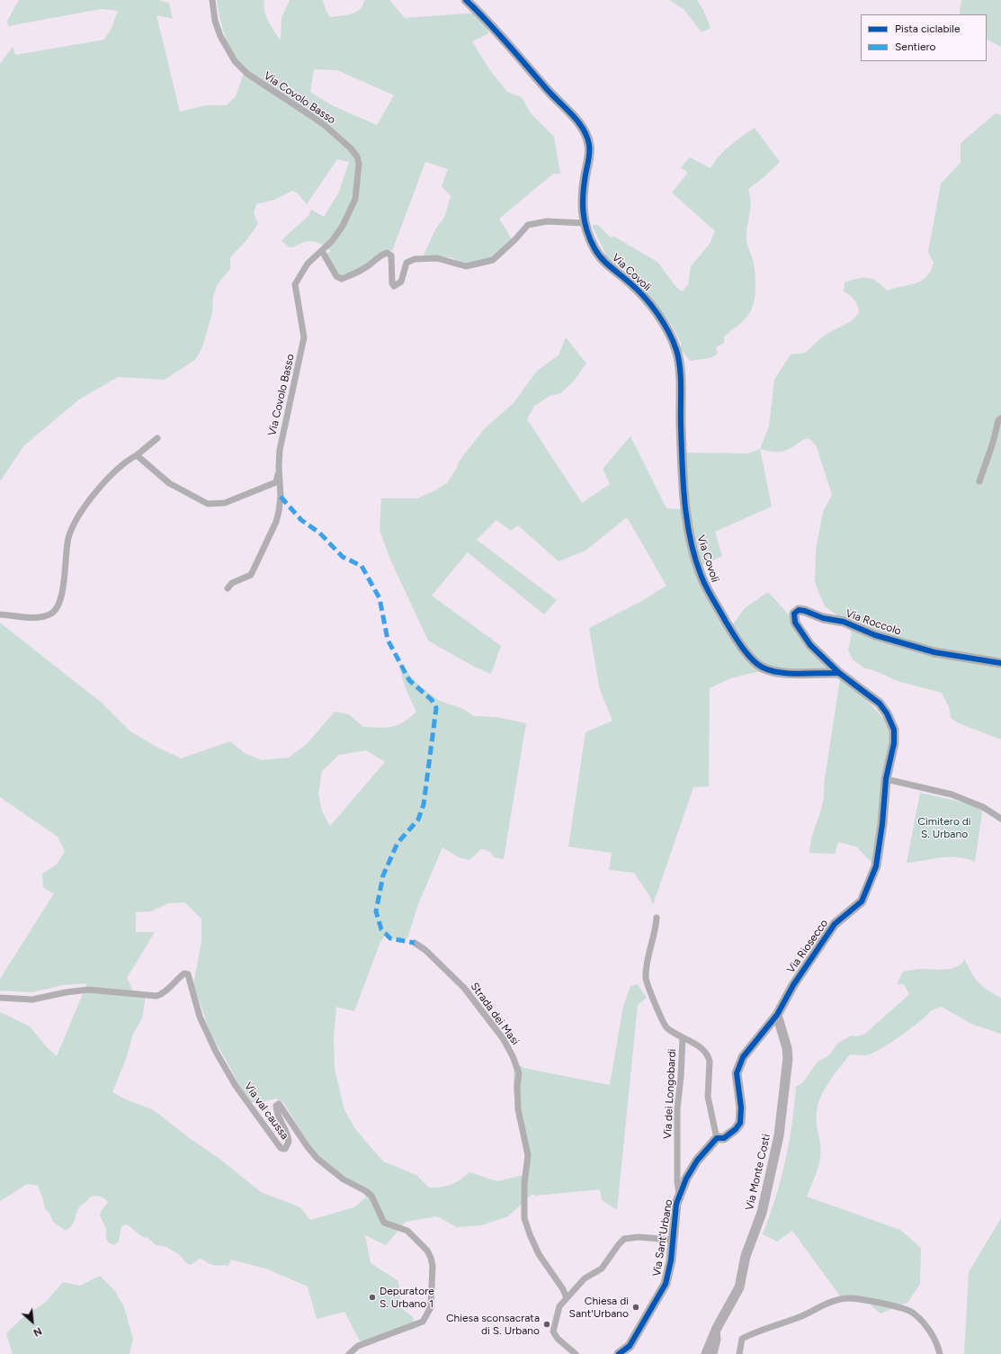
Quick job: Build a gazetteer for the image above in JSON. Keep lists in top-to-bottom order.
{
  "streets": {
    "street": [
      "Via Covolo Basso",
      "Via Covoli",
      "Via Roccolo",
      "Via Riosecco",
      "Strada dei Masi",
      "Via dei Longobardi",
      "Via val caussa",
      "Via Monte Costi",
      "Via Sant'Urbano"
    ]
  },
  "crossings": [
    ["Via Covoli", "Via Roccolo"],
    ["Via Covoli", "Via Riosecco"],
    ["Via Roccolo", "Via Riosecco"],
    ["Via Riosecco", "Via dei Longobardi"],
    ["Via Riosecco", "Via Monte Costi"],
    ["Via Riosecco", "Via Sant'Urbano"],
    ["Via dei Longobardi", "Via Sant'Urbano"]
  ],
  "parks": ["Cimitero di S. Urbano"],
  "places": ["Depuratore S. Urbano 1", "Chiesa di Sant'Urbano", "Chiesa sconsacrata di S. Urbano"],
  "legend": ["Pista ciclabile", "Sentiero"],
  "north": "bottom right"
}
